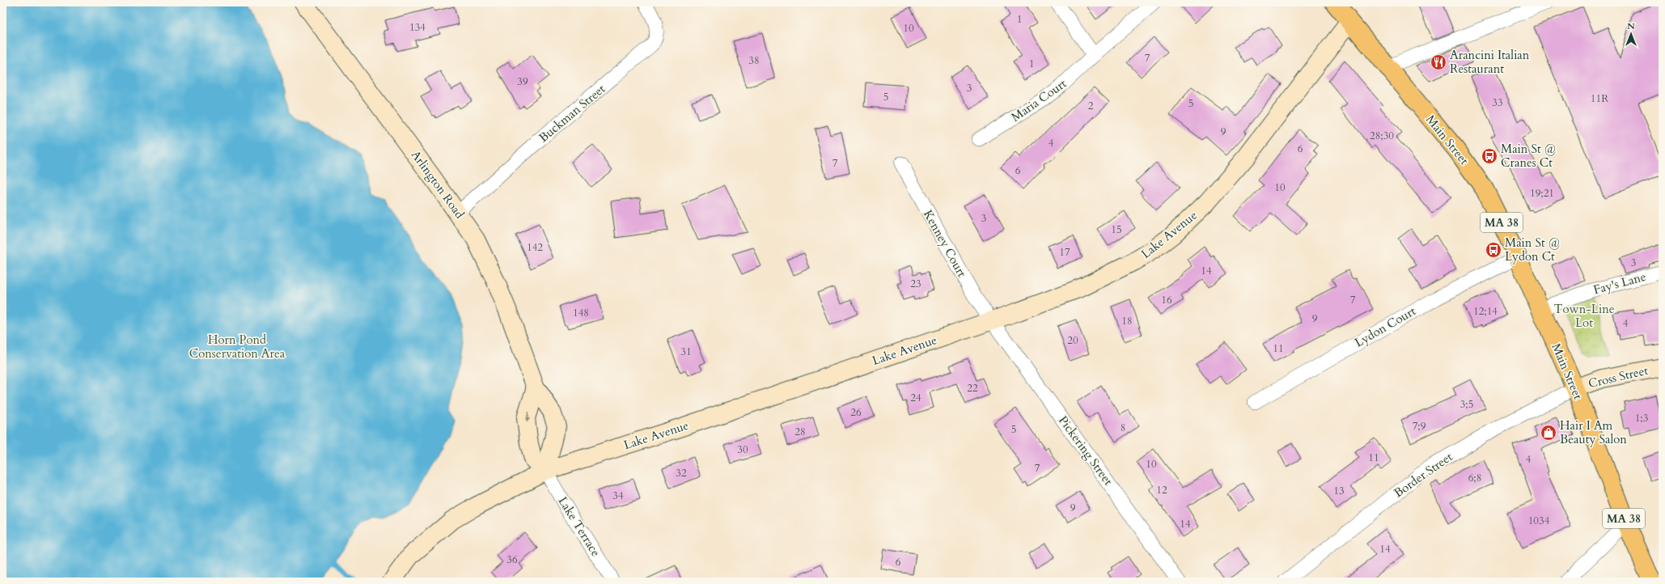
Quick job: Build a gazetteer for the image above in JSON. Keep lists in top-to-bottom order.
{
  "streets": {
    "main road": ["Main Street", "MA 38"],
    "street": [
      "Maria Court",
      "Buckman Street",
      "Arlington Road",
      "Lake Avenue",
      "Kenney Court",
      "Fay's Lane",
      "Lydon Court",
      "Cross Street",
      "Pickering Street",
      "Border Street",
      "Lake Terrace"
    ]
  },
  "crossings": [
    ["Buckman Street", "Arlington Road"],
    ["Main Street", "Lake Avenue"],
    ["Main Street", "Fay's Lane"],
    ["Main Street", "Lydon Court"],
    ["Main Street", "Cross Street"],
    ["Main Street", "Border Street"],
    ["Arlington Road", "Lake Avenue"],
    ["Arlington Road", "Lake Terrace"],
    ["Lake Avenue", "Kenney Court"],
    ["Lake Avenue", "Pickering Street"],
    ["Lake Avenue", "Lake Terrace"],
    ["Kenney Court", "Pickering Street"],
    ["Cross Street", "Border Street"]
  ],
  "parks": ["Town-Line Lot", "Horn Pond Conservation Area"],
  "places": {
    "restaurant": ["Arancini Italian Restaurant"],
    "bus stop": ["Main St @ Cranes Ct", "Main St @ Lydon Ct"],
    "shop": ["Hair I Am Beauty Salon"]
  },
  "house_numbers": [
    "1",
    "134",
    "10",
    "7",
    "38",
    "1",
    "39",
    "3",
    "5",
    "11R",
    "33",
    "5",
    "2",
    "9",
    "28;30",
    "4",
    "6",
    "7",
    "6",
    "10",
    "19;21",
    "3",
    "15",
    "142",
    "17",
    "3",
    "14",
    "23",
    "16",
    "7",
    "12;14",
    "148",
    "9",
    "18",
    "4",
    "20",
    "11",
    "31",
    "22",
    "24",
    "3;5",
    "26",
    "1;3",
    "7;9",
    "8",
    "5",
    "28",
    "30",
    "11",
    "4",
    "10",
    "7",
    "32",
    "6;8",
    "12",
    "13",
    "34",
    "9",
    "1034",
    "14",
    "14",
    "36",
    "6"
  ],
  "north": "top"
}
